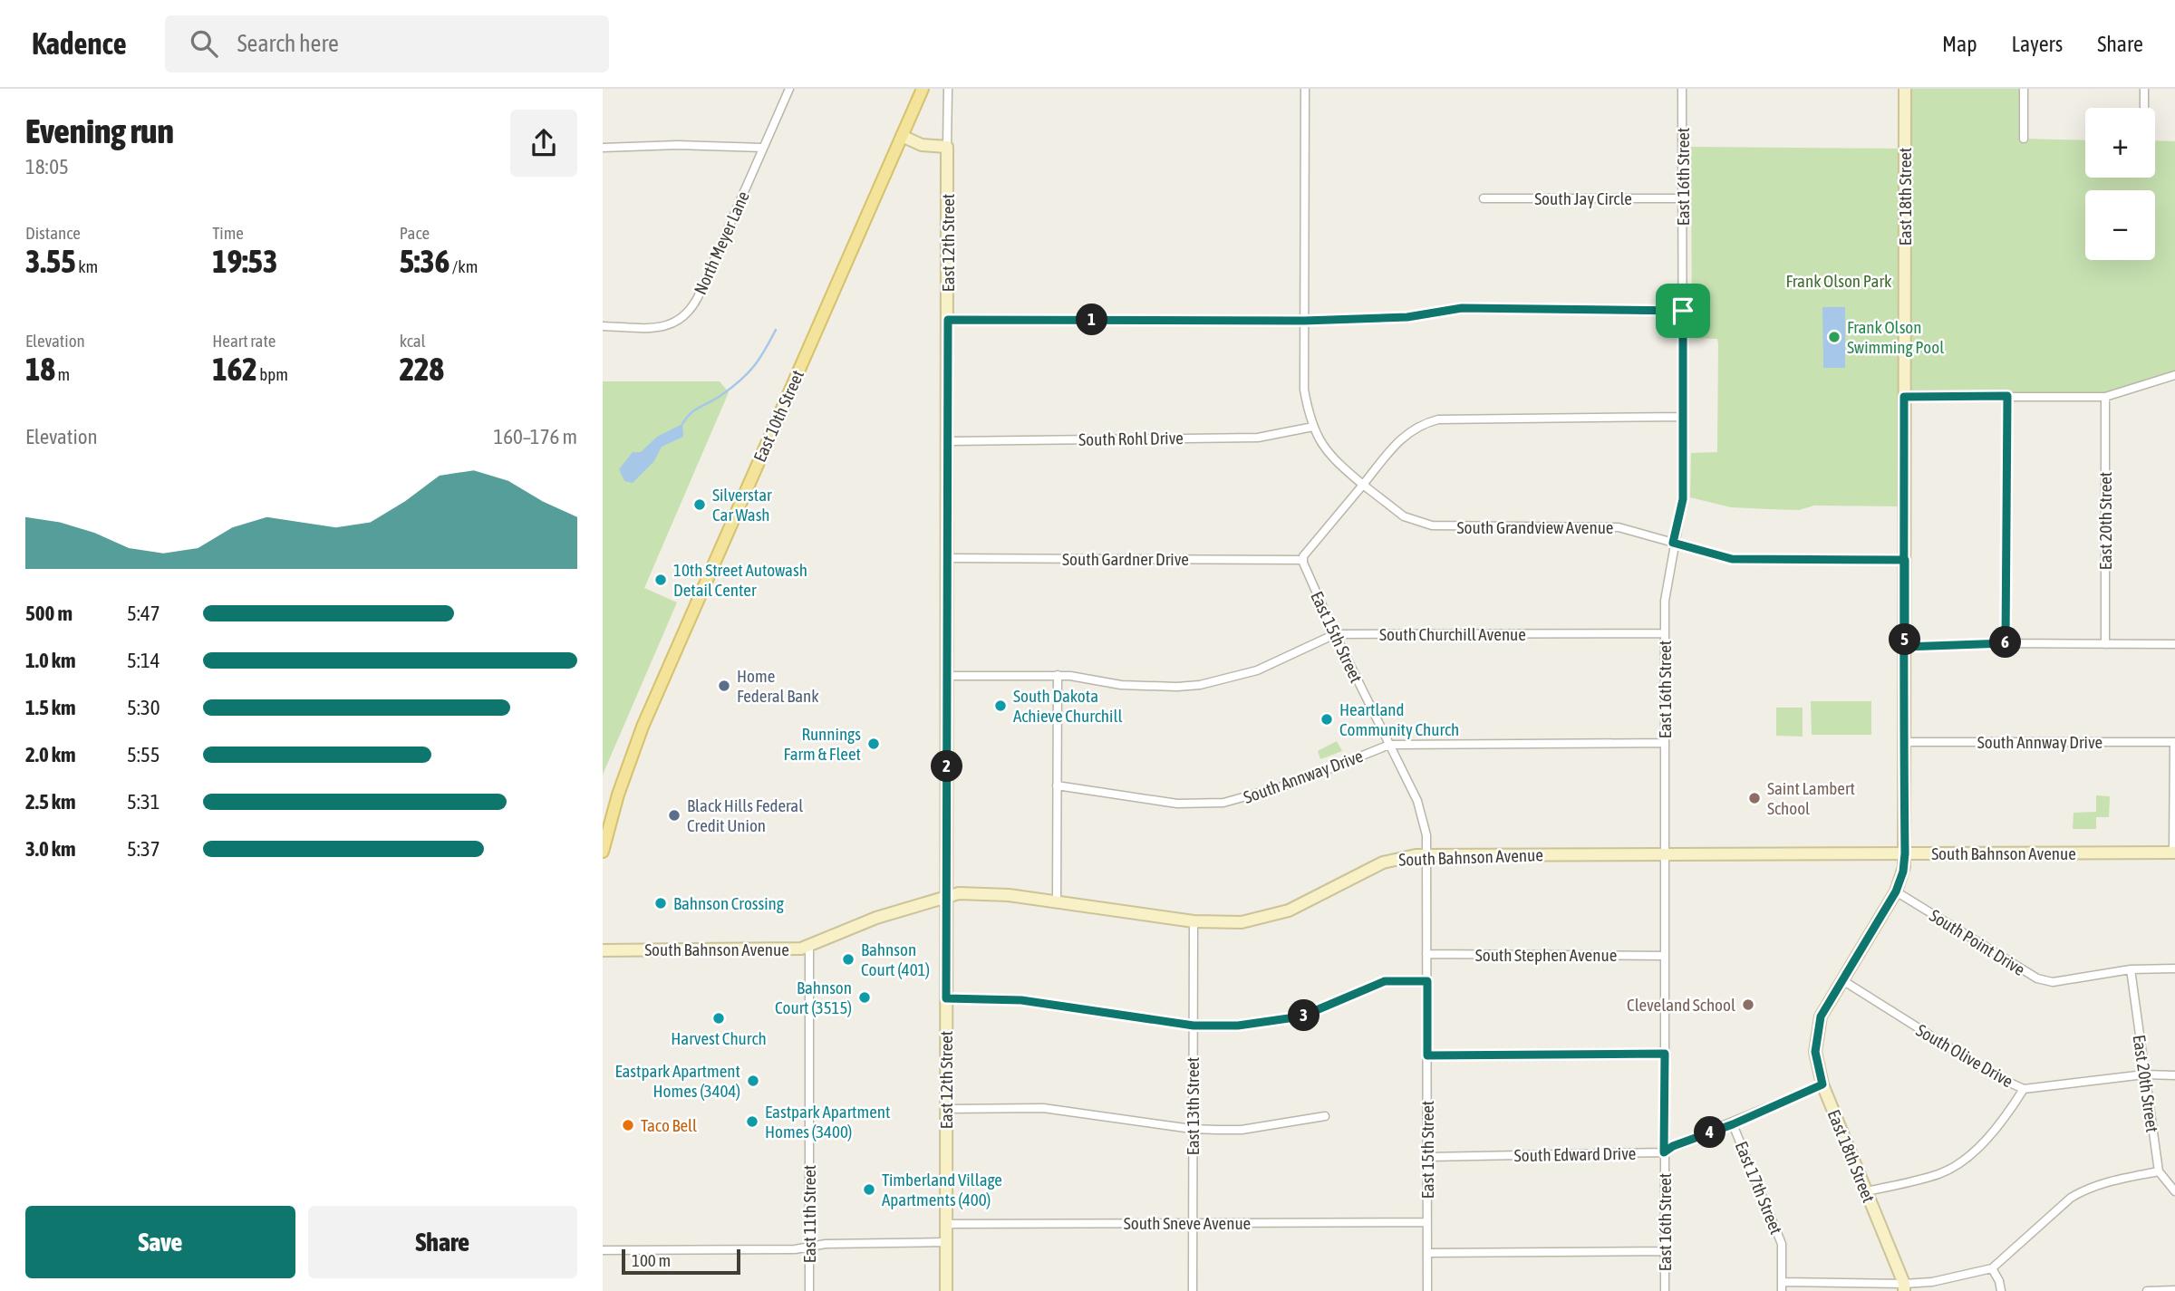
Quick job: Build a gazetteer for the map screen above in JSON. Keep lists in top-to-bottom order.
{
  "streets": {
    "main road": ["East 10th Street"],
    "street": [
      "East 16th Street",
      "East 18th Street",
      "South Jay Circle",
      "North Meyer Lane",
      "East 12th Street",
      "South Rohl Drive",
      "East 20th Street",
      "South Grandview Avenue",
      "South Gardner Drive",
      "South Churchill Avenue",
      "East 15th Street",
      "South Annway Drive",
      "South Bahnson Avenue",
      "South Point Drive",
      "South Stephen Avenue",
      "South Olive Drive",
      "East 13th Street",
      "South Edward Drive",
      "East 17th Street",
      "East 11th Street",
      "South Sneve Avenue"
    ]
  },
  "crossings": [
    ["East 16th Street", "South Jay Circle"],
    ["East 16th Street", "South Grandview Avenue"],
    ["East 16th Street", "South Churchill Avenue"],
    ["East 16th Street", "South Annway Drive"],
    ["East 16th Street", "South Bahnson Avenue"],
    ["East 16th Street", "South Stephen Avenue"],
    ["East 16th Street", "South Edward Drive"],
    ["East 18th Street", "South Grandview Avenue"],
    ["East 18th Street", "South Annway Drive"],
    ["East 18th Street", "South Bahnson Avenue"],
    ["East 18th Street", "South Point Drive"],
    ["East 18th Street", "South Olive Drive"],
    ["East 18th Street", "South Edward Drive"],
    ["East 12th Street", "South Rohl Drive"],
    ["East 12th Street", "South Gardner Drive"],
    ["East 12th Street", "South Churchill Avenue"],
    ["East 12th Street", "South Bahnson Avenue"],
    ["East 12th Street", "South Sneve Avenue"],
    ["East 20th Street", "South Point Drive"],
    ["East 20th Street", "South Olive Drive"],
    ["South Gardner Drive", "East 15th Street"],
    ["South Churchill Avenue", "East 15th Street"],
    ["East 15th Street", "South Annway Drive"],
    ["East 15th Street", "South Bahnson Avenue"],
    ["East 15th Street", "South Stephen Avenue"],
    ["East 15th Street", "South Edward Drive"],
    ["East 15th Street", "South Sneve Avenue"],
    ["South Bahnson Avenue", "East 13th Street"],
    ["South Bahnson Avenue", "East 11th Street"],
    ["East 13th Street", "South Sneve Avenue"],
    ["South Edward Drive", "East 17th Street"]
  ],
  "parks": ["Frank Olson Park"],
  "places": [
    "Frank Olson Swimming Pool",
    "Silverstar Car Wash",
    "10th Street Autowash Detail Center",
    "Home Federal Bank",
    "South Dakota Achieve Churchill",
    "Heartland Community Church",
    "Runnings Farm & Fleet",
    "Saint Lambert School",
    "Black Hills Federal Credit Union",
    "Bahnson Crossing",
    "Bahnson Court (401)",
    "Bahnson Court (3515)",
    "Cleveland School",
    "Harvest Church",
    "Eastpark Apartment Homes (3404)",
    "Eastpark Apartment Homes (3400)",
    "Taco Bell",
    "Timberland Village Apartments (400)"
  ],
  "scale_bar": "100 m",
  "page": {
    "header": "Kadence",
    "search": "Search here",
    "nav": ["Map", "Layers", "Share"],
    "heading": ["Evening run", "18:05"],
    "map_buttons": ["+", "−"],
    "stats": [
      ["Distance", "3.55 km"],
      ["Time", "19:53"],
      ["Pace", "5:36 /km"],
      ["Elevation", "18 m"],
      ["Heart rate", "162 bpm"],
      ["kcal", "228"]
    ],
    "pins": [
      "1",
      "5",
      "6",
      "2",
      "3",
      "4"
    ],
    "chart": ["Elevation", "160–176 m"],
    "list": [
      {
        "name": "500 m",
        "note": "5:47"
      },
      {
        "name": "1.0 km",
        "note": "5:14"
      },
      {
        "name": "1.5 km",
        "note": "5:30"
      },
      {
        "name": "2.0 km",
        "note": "5:55"
      },
      {
        "name": "2.5 km",
        "note": "5:31"
      },
      {
        "name": "3.0 km",
        "note": "5:37"
      }
    ],
    "buttons": ["Save", "Share"],
    "scale": "100 m"
  }
}
